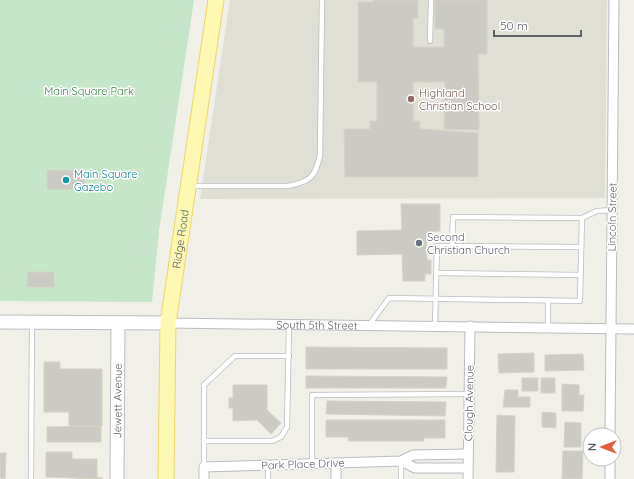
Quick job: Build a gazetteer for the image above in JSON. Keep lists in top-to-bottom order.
{
  "streets": {
    "main road": ["Ridge Road"],
    "street": [
      "Lincoln Street",
      "South 5th Street",
      "Jewett Avenue",
      "Clough Avenue",
      "Park Place Drive"
    ]
  },
  "crossings": [
    ["Lincoln Street", "South 5th Street"],
    ["Ridge Road", "South 5th Street"],
    ["South 5th Street", "Jewett Avenue"],
    ["South 5th Street", "Clough Avenue"],
    ["Clough Avenue", "Park Place Drive"]
  ],
  "parks": ["Main Square Park"],
  "places": ["Highland Christian School", "Main Square Gazebo", "Second Christian Church"],
  "scale_bar": "50 m",
  "north": "left"
}
